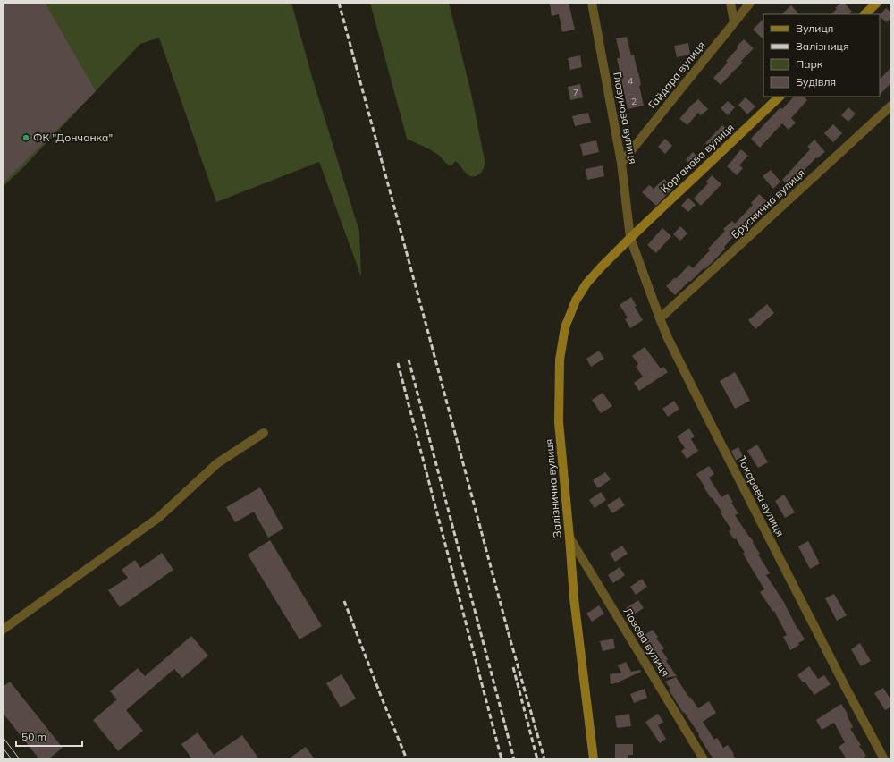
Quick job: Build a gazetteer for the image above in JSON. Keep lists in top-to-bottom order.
{
  "streets": {
    "main road": ["Корганова вулиця", "Залізнична вулиця"],
    "street": [
      "Гайдара вулиця",
      "Глазунова вулиця",
      "Бруснична вулиця",
      "Токарева вулиця",
      "Лозова вулиця"
    ]
  },
  "crossings": [
    ["Гайдара вулиця", "Глазунова вулиця"],
    ["Глазунова вулиця", "Корганова вулиця"],
    ["Глазунова вулиця", "Залізнична вулиця"],
    ["Глазунова вулиця", "Токарева вулиця"],
    ["Корганова вулиця", "Залізнична вулиця"],
    ["Корганова вулиця", "Токарева вулиця"],
    ["Бруснична вулиця", "Токарева вулиця"],
    ["Залізнична вулиця", "Токарева вулиця"],
    ["Залізнична вулиця", "Лозова вулиця"]
  ],
  "places": ["ФК \"Дончанка\""],
  "house_numbers": ["4", "7", "2"],
  "legend": [
    "Вулиця",
    "Залізниця",
    "Парк",
    "Будівля"
  ],
  "scale_bar": "50 m"
}
